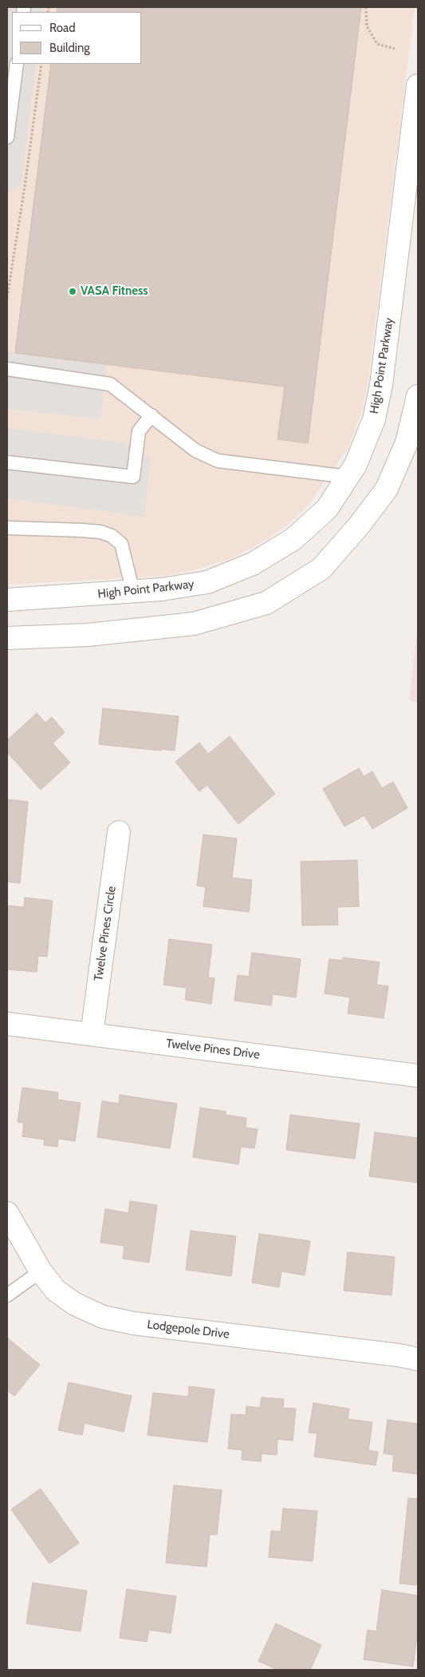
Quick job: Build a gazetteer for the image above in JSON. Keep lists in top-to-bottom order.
{
  "streets": {
    "street": [
      "High Point Parkway",
      "Twelve Pines Circle",
      "Twelve Pines Drive",
      "Lodgepole Drive"
    ]
  },
  "crossings": [
    ["Twelve Pines Circle", "Twelve Pines Drive"]
  ],
  "places": ["VASA Fitness"],
  "legend": ["Road", "Building"]
}
